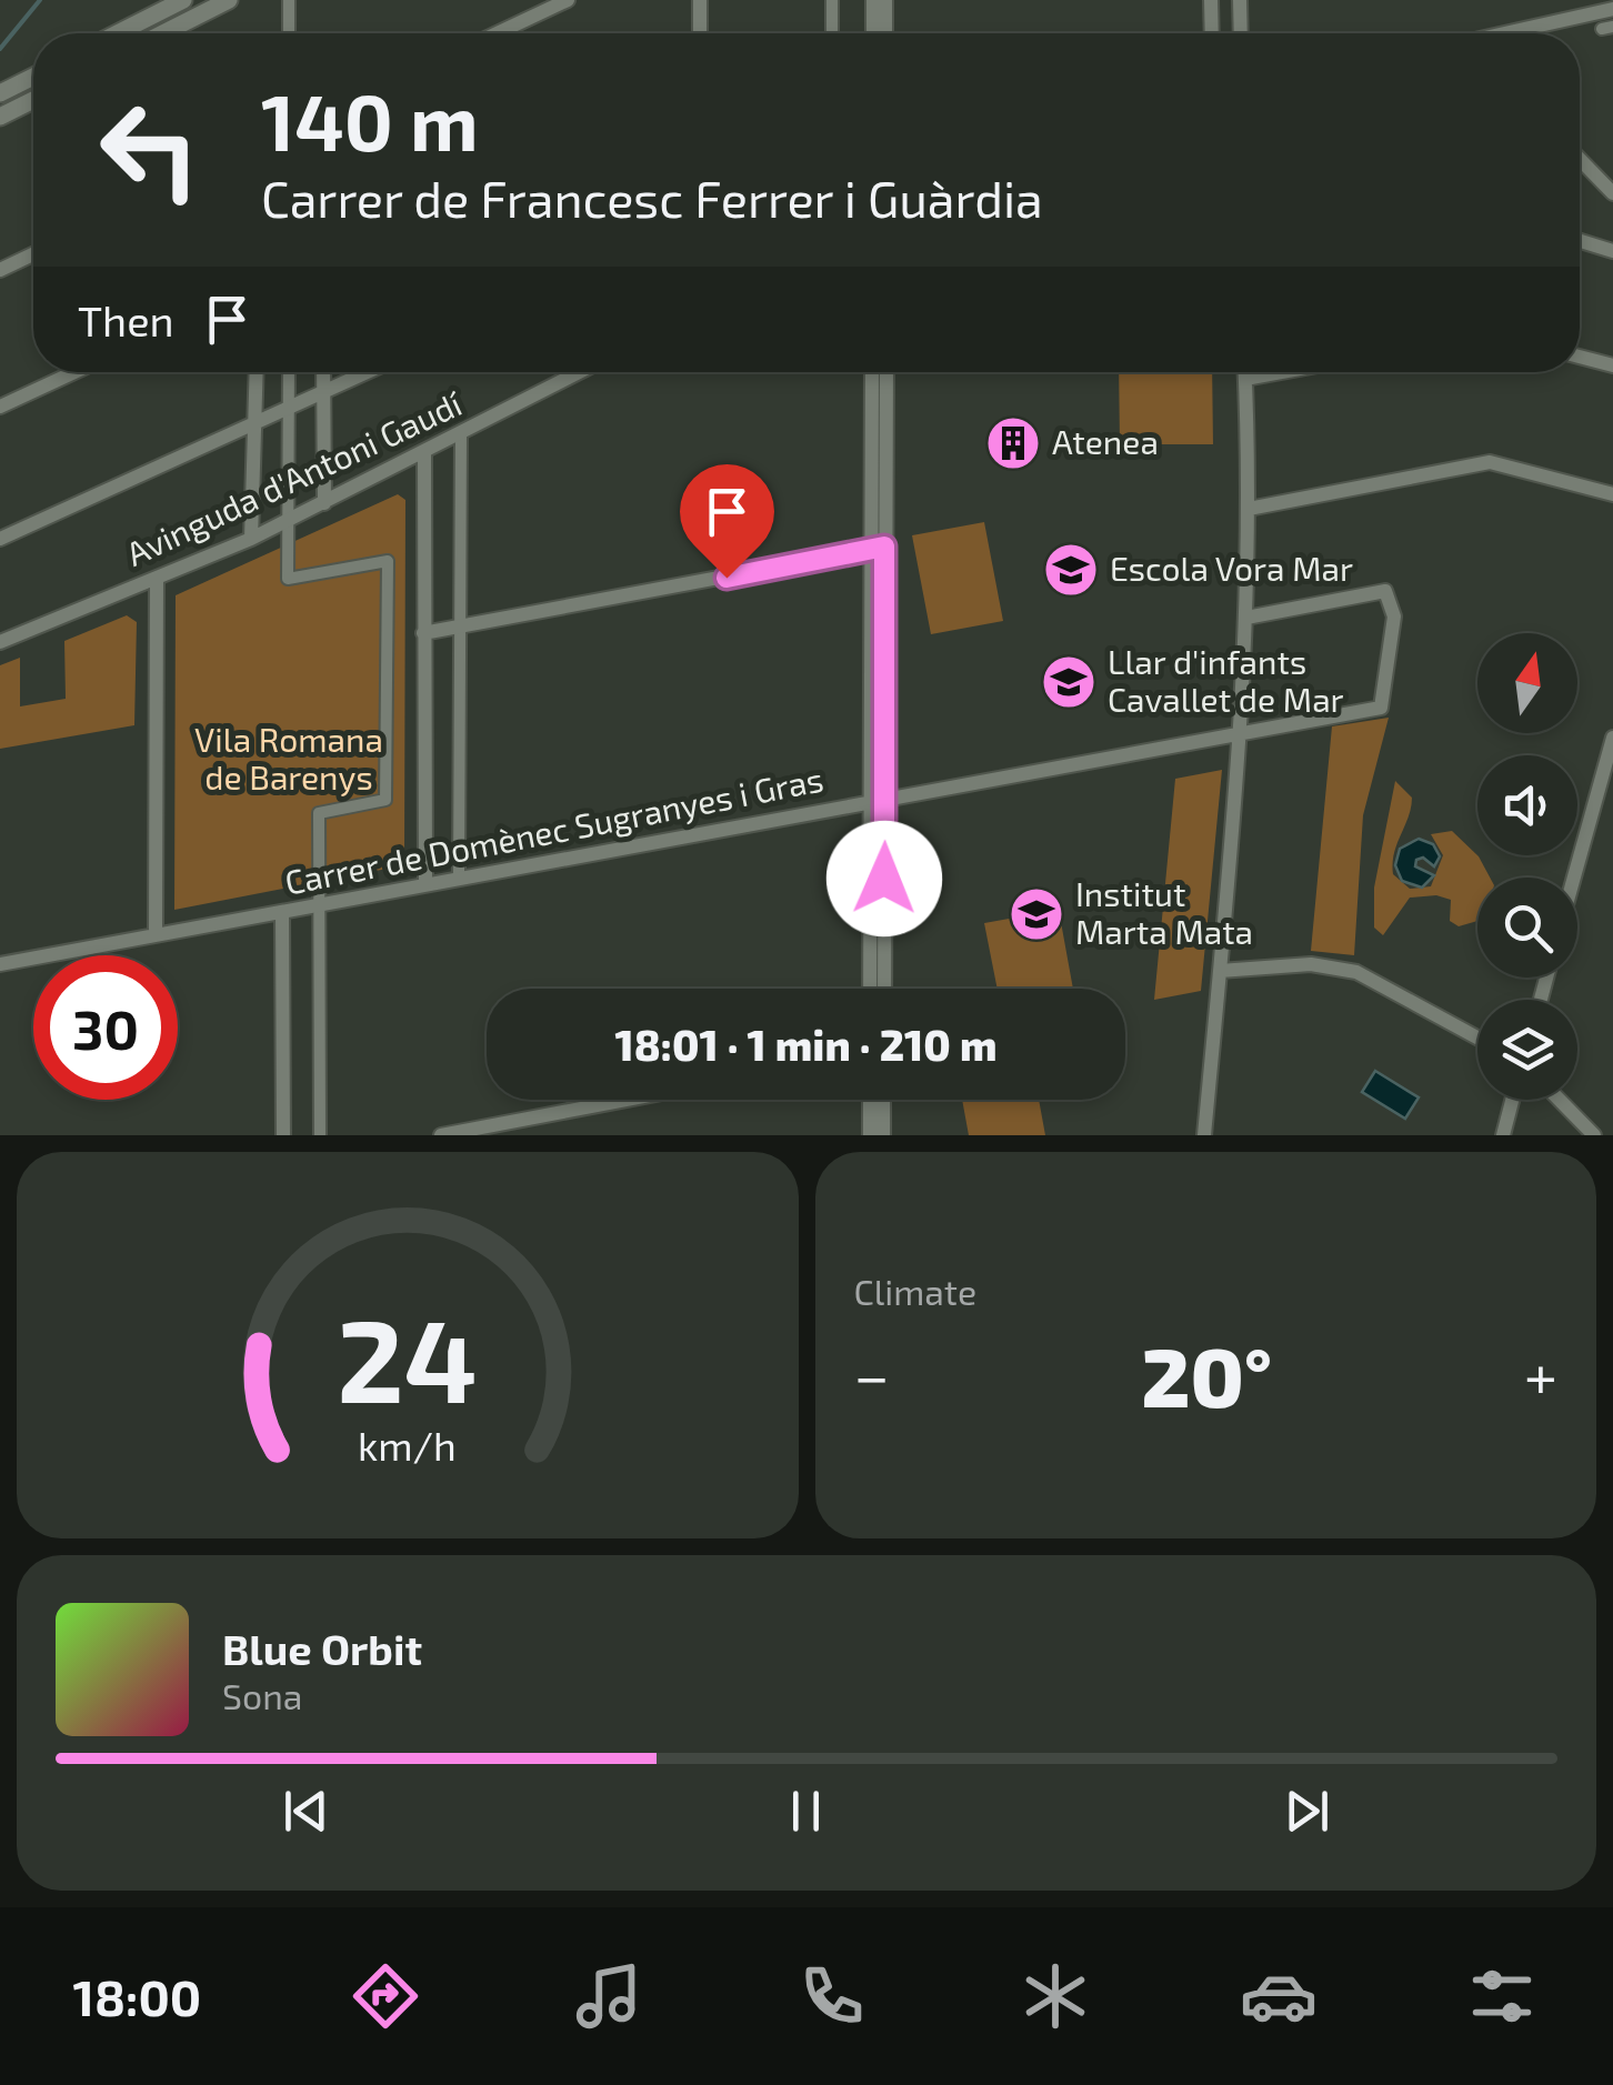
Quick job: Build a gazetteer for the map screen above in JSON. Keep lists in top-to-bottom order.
{
  "streets": {
    "street": ["Avinguda d'Antoni Gaudí", "Carrer de Domènec Sugranyes i Gras"]
  },
  "parks": ["Vila Romana de Barenys"],
  "places": {
    "building": ["Atenea"],
    "school or university": ["Escola Vora Mar", "Llar d'infants Cavallet de Mar", "Institut Marta Mata"]
  },
  "north": "top",
  "page": {
    "turn": ["140 m", "Carrer de Francesc Ferrer i Guàrdia"],
    "then": "Then",
    "limit": "30",
    "trip": "18:01 · 1 min · 210 m",
    "tile": "Climate",
    "heat": ["−", "20°", "+"],
    "song": ["Blue Orbit", "Sona"],
    "tabs": "18:00",
    "gauge": ["24", "km/h"]
  }
}
